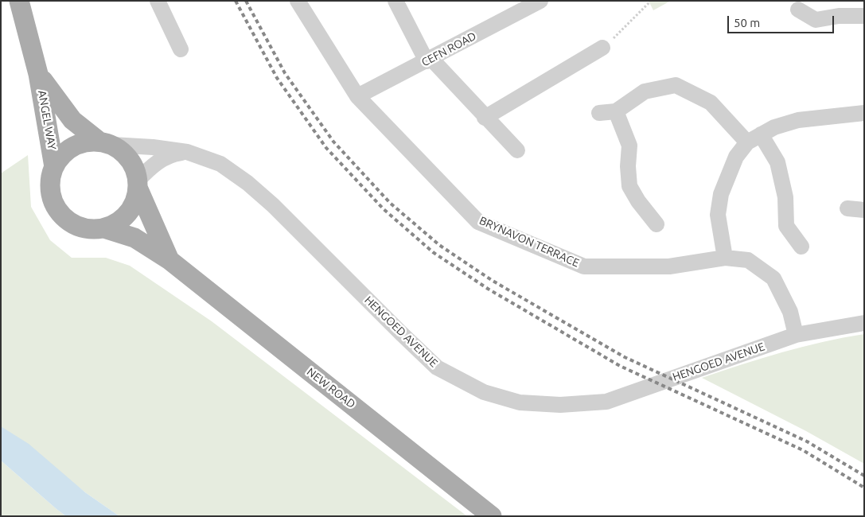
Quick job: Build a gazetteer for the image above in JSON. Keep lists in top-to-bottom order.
{
  "streets": {
    "main road": ["ANGEL WAY", "NEW ROAD"],
    "street": ["CEFN ROAD", "BRYNAVON TERRACE", "HENGOED AVENUE"]
  },
  "crossings": [
    ["CEFN ROAD", "BRYNAVON TERRACE"],
    ["ANGEL WAY", "HENGOED AVENUE"],
    ["ANGEL WAY", "NEW ROAD"],
    ["BRYNAVON TERRACE", "HENGOED AVENUE"],
    ["HENGOED AVENUE", "NEW ROAD"]
  ],
  "scale_bar": "50 m"
}
